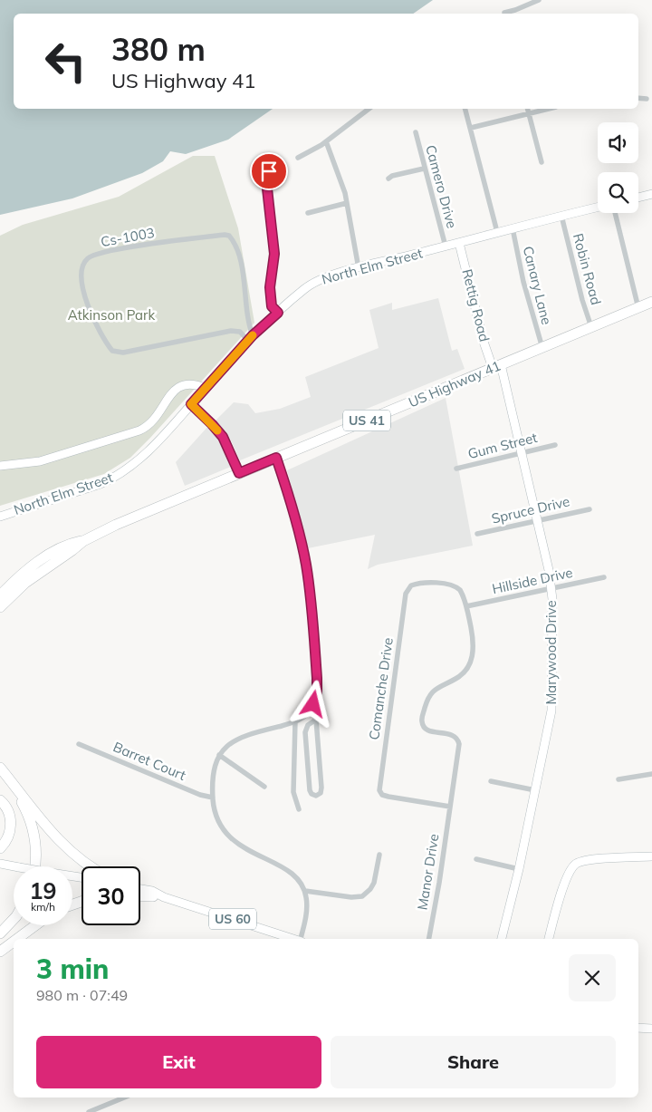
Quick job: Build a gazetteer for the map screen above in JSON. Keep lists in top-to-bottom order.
{
  "streets": {
    "highway": ["US Highway 41", "US 41"],
    "street": [
      "Camero Drive",
      "Cs-1003",
      "North Elm Street",
      "Robin Road",
      "Canary Lane",
      "Rettig Road",
      "Gum Street",
      "Spruce Drive",
      "Hillside Drive",
      "Marywood Drive",
      "Comanche Drive",
      "Barret Court",
      "Manor Drive",
      "US 60"
    ]
  },
  "crossings": [
    ["Camero Drive", "North Elm Street"],
    ["Cs-1003", "North Elm Street"],
    ["North Elm Street", "Robin Road"],
    ["North Elm Street", "Canary Lane"],
    ["North Elm Street", "Rettig Road"],
    ["Robin Road", "US Highway 41"],
    ["Canary Lane", "US Highway 41"],
    ["Rettig Road", "US Highway 41"],
    ["Rettig Road", "Marywood Drive"],
    ["US Highway 41", "US 41"],
    ["US Highway 41", "Marywood Drive"],
    ["Gum Street", "Marywood Drive"],
    ["Spruce Drive", "Marywood Drive"],
    ["Hillside Drive", "Marywood Drive"],
    ["Hillside Drive", "Comanche Drive"],
    ["Hillside Drive", "Manor Drive"],
    ["Comanche Drive", "Manor Drive"]
  ],
  "parks": ["Atkinson Park"],
  "page": {
    "turn": ["380 m", "US Highway 41"],
    "speed": "19 km/h",
    "limit": "30",
    "heading": ["3 min", "980 m · 07:49"],
    "buttons": ["Exit", "Share"]
  }
}
